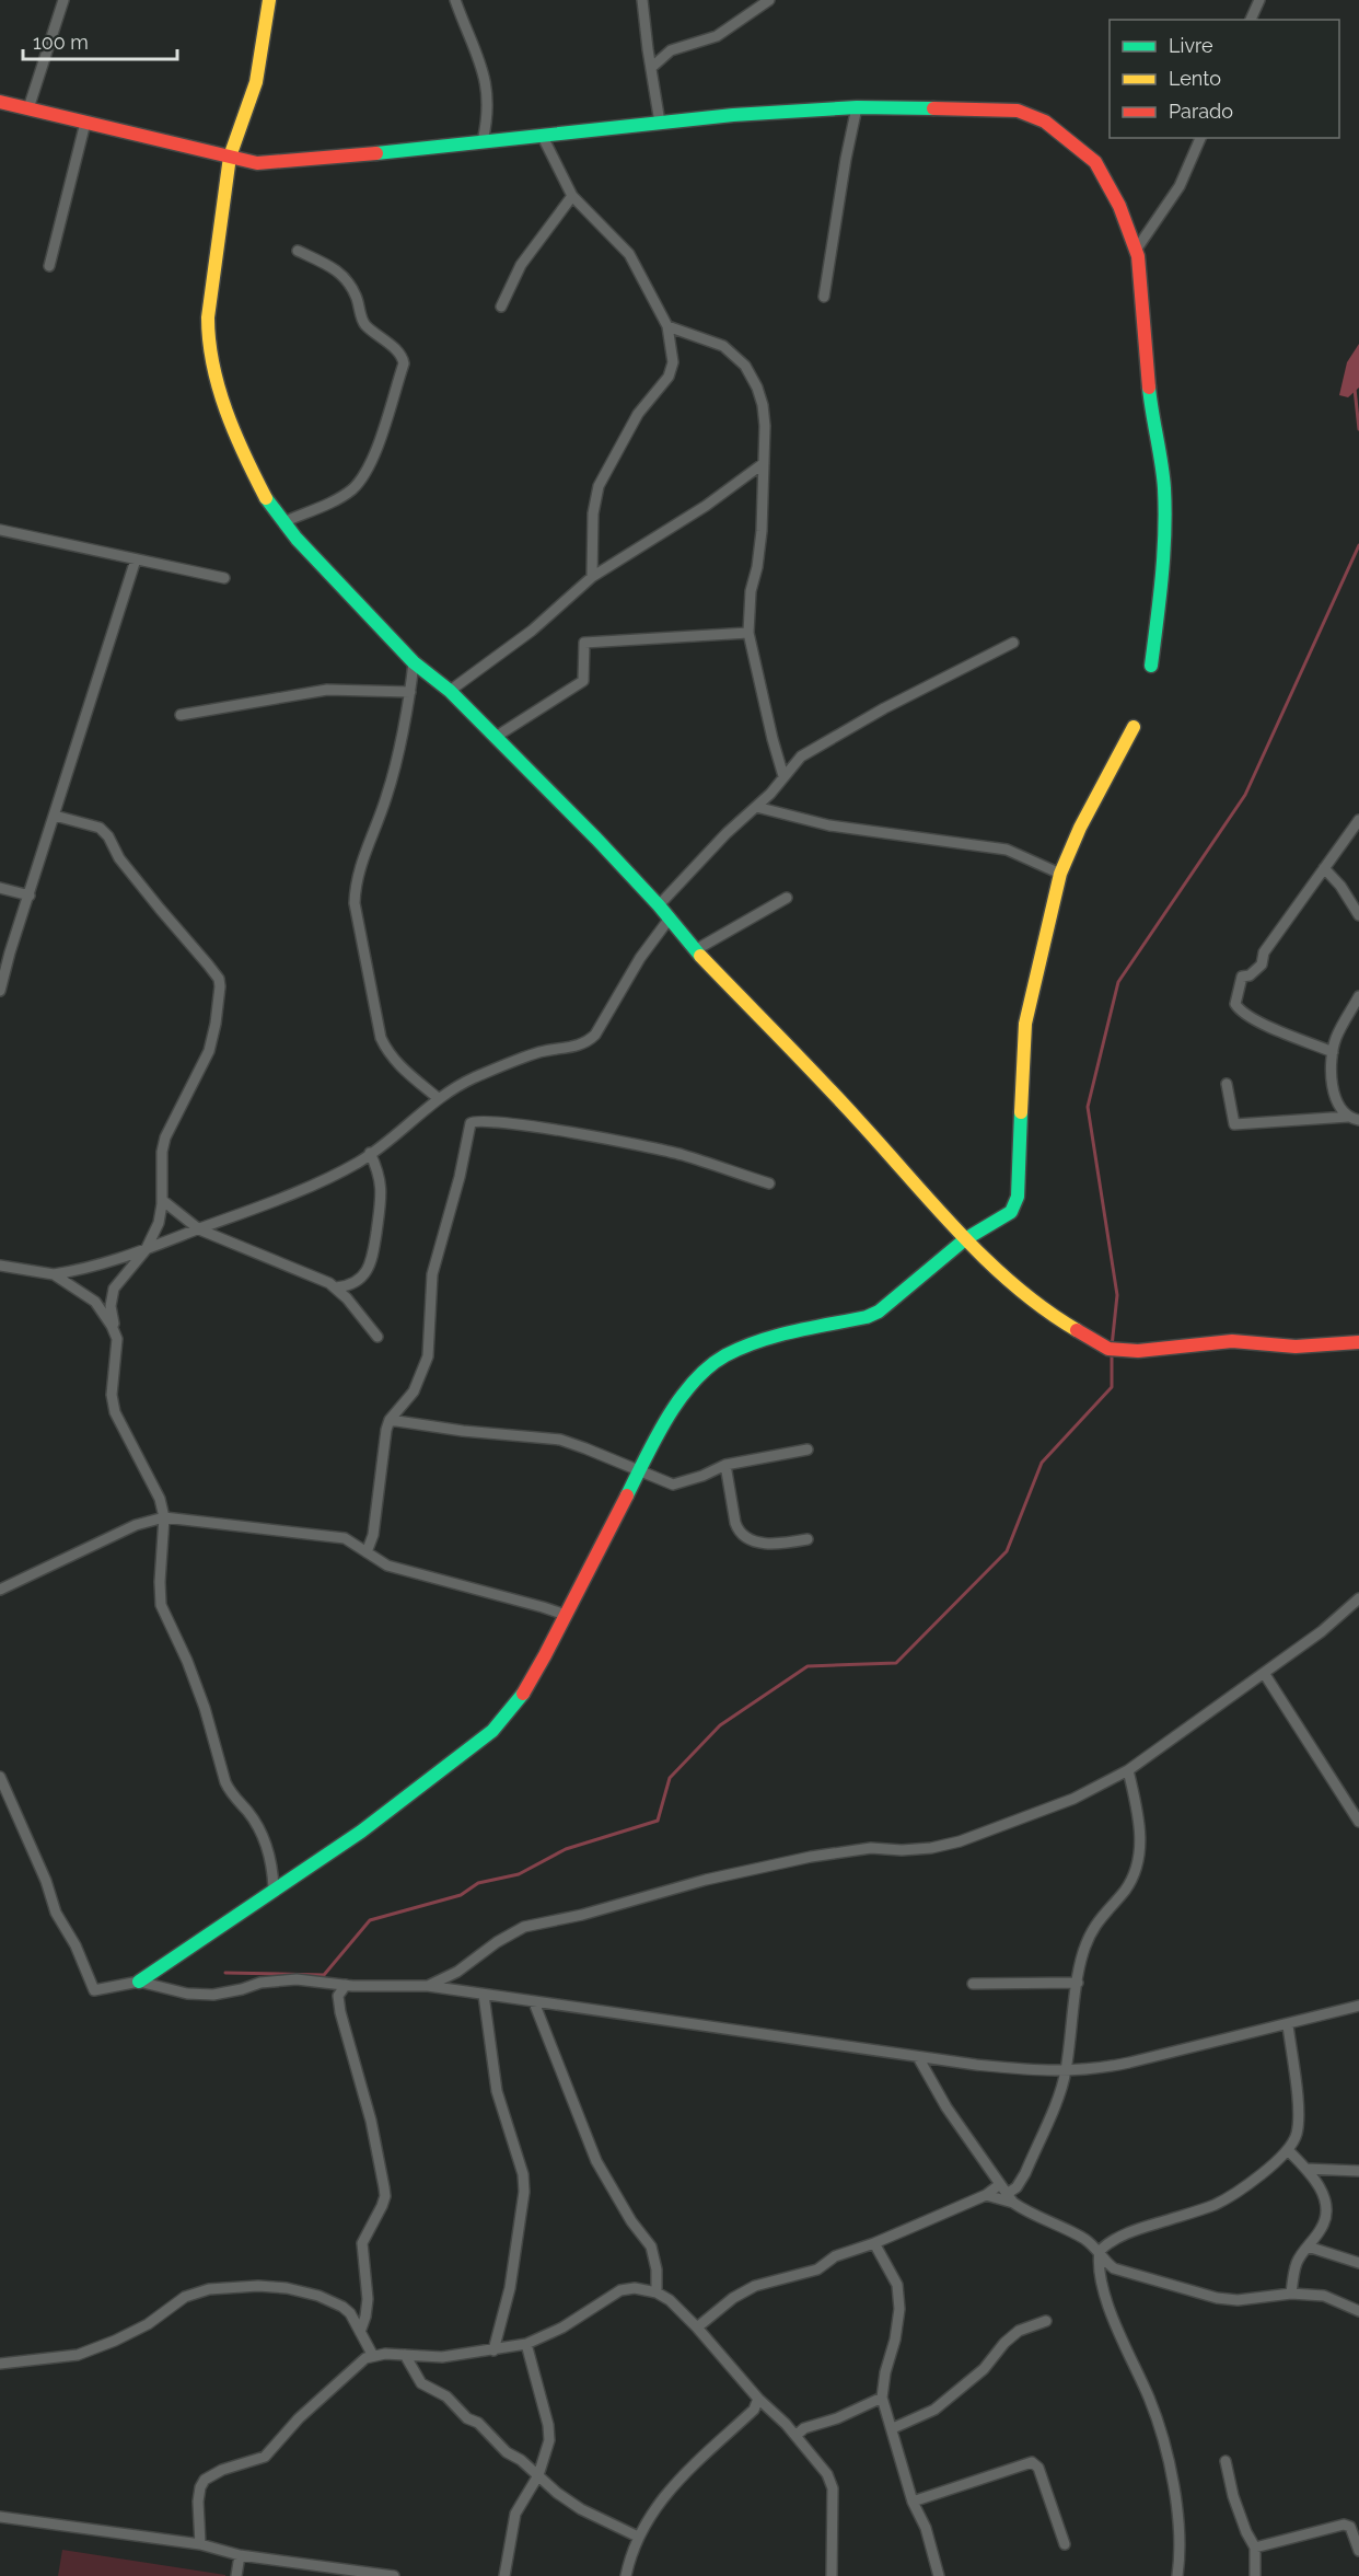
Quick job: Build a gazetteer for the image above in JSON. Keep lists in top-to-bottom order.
{
  "legend": ["Livre", "Lento", "Parado"],
  "scale_bar": "100 m"
}
